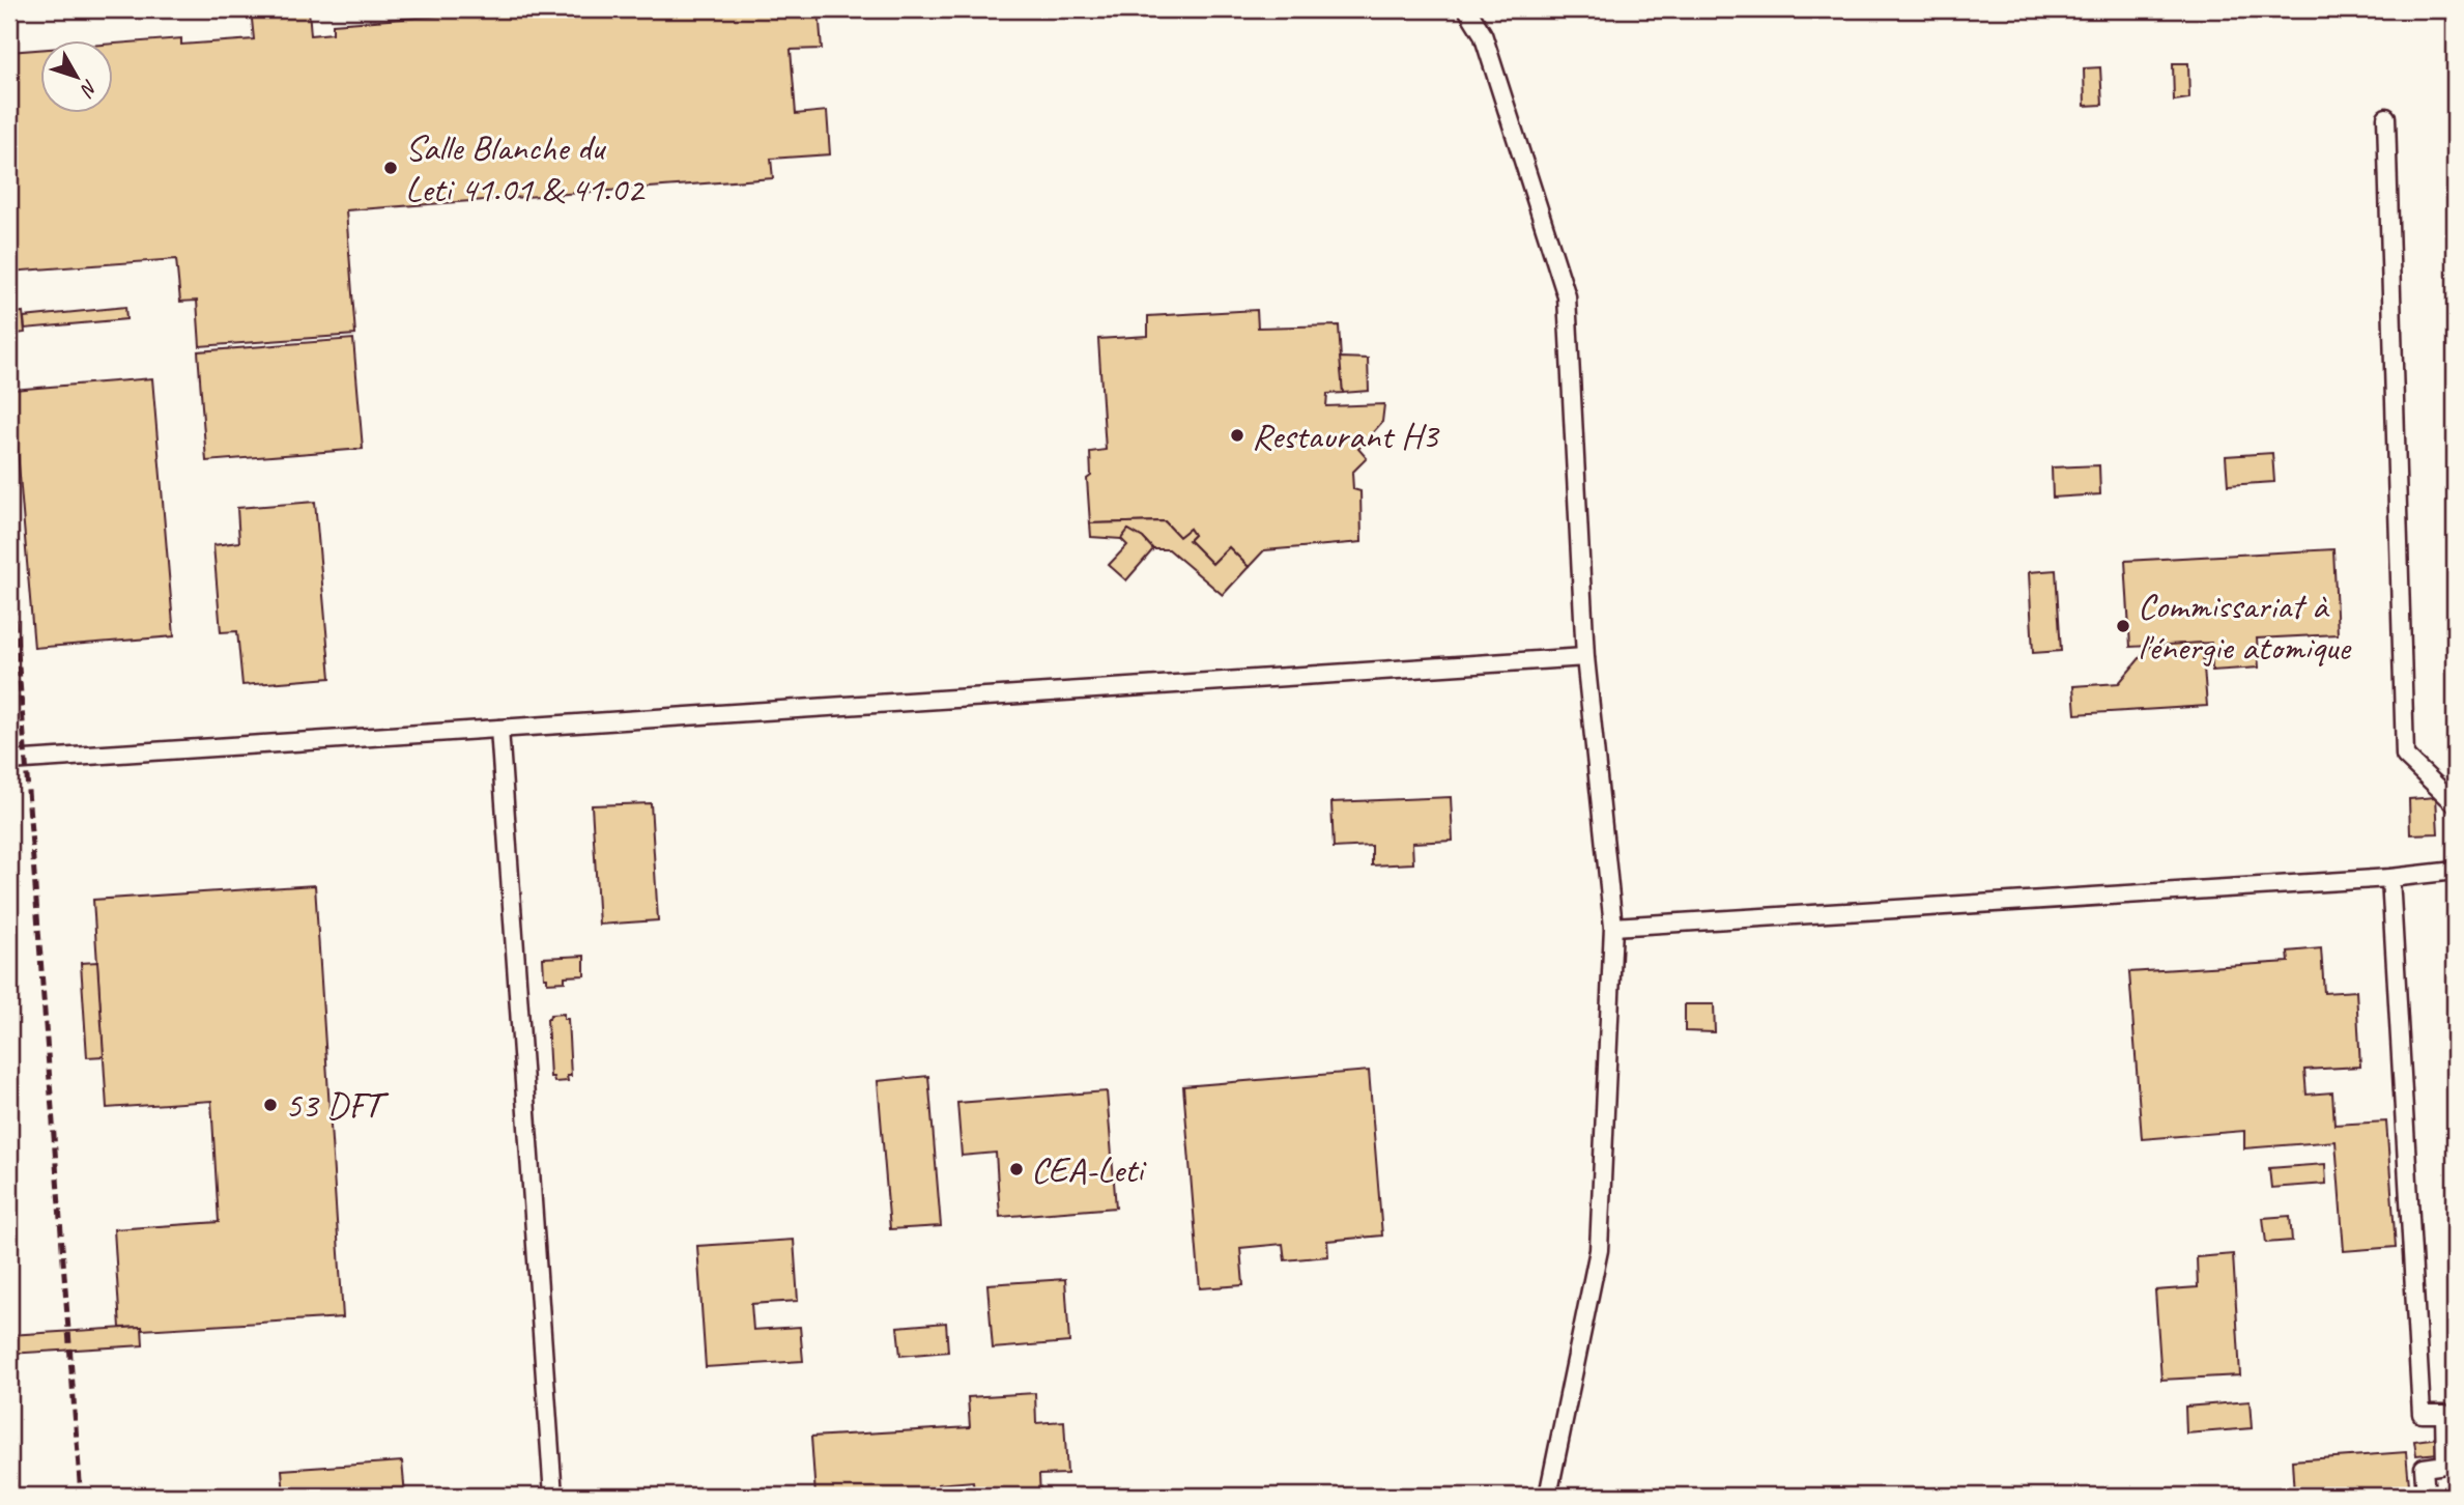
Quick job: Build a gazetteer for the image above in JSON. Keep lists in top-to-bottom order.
{
  "places": [
    "Salle Blanche du Leti 41.01 & 41.02",
    "Restaurant H3",
    "Commissariat à l'énergie atomique",
    "53 DFT",
    "CEA-Leti"
  ],
  "north": "bottom right"
}
